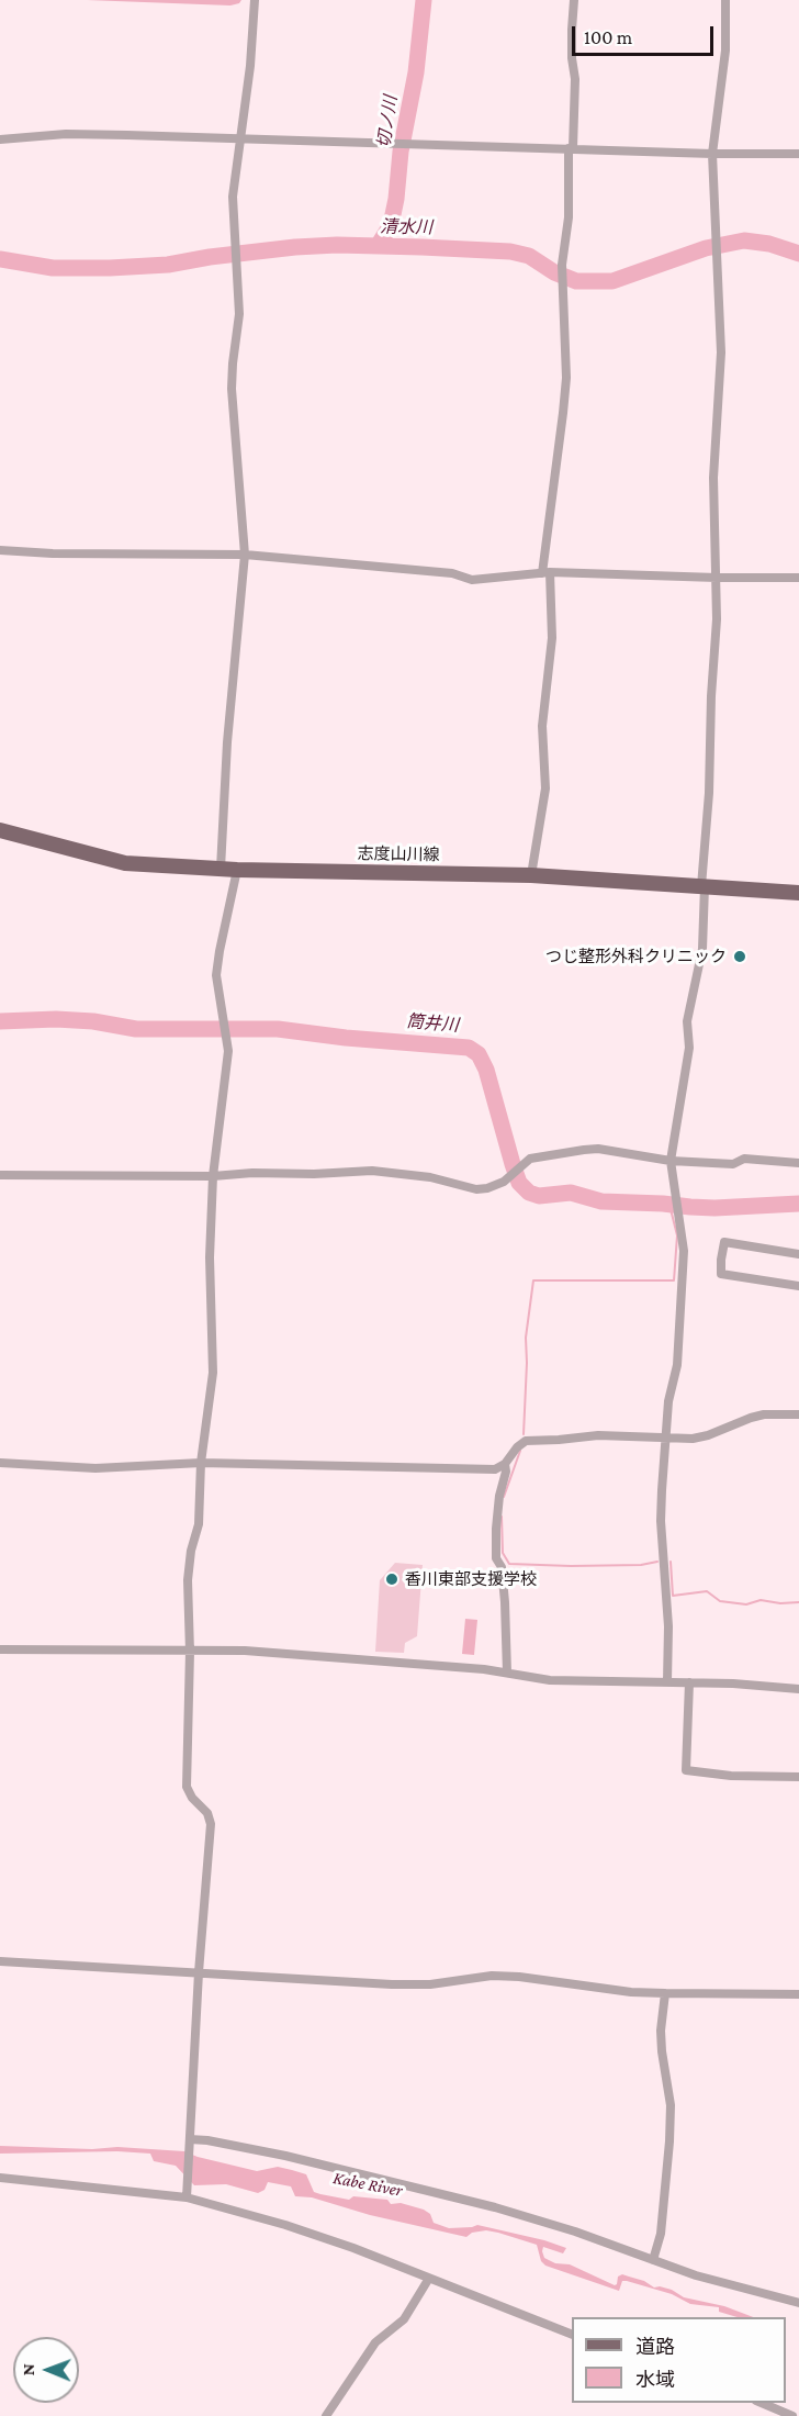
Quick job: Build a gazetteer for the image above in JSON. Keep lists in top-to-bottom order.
{
  "streets": {
    "main road": ["志度山川線"]
  },
  "water": [
    "切ノ川",
    "清水川",
    "筒井川",
    "Kabe River"
  ],
  "places": ["つじ整形外科クリニック", "香川東部支援学校"],
  "legend": ["道路", "水域"],
  "scale_bar": "100 m",
  "north": "left"
}
